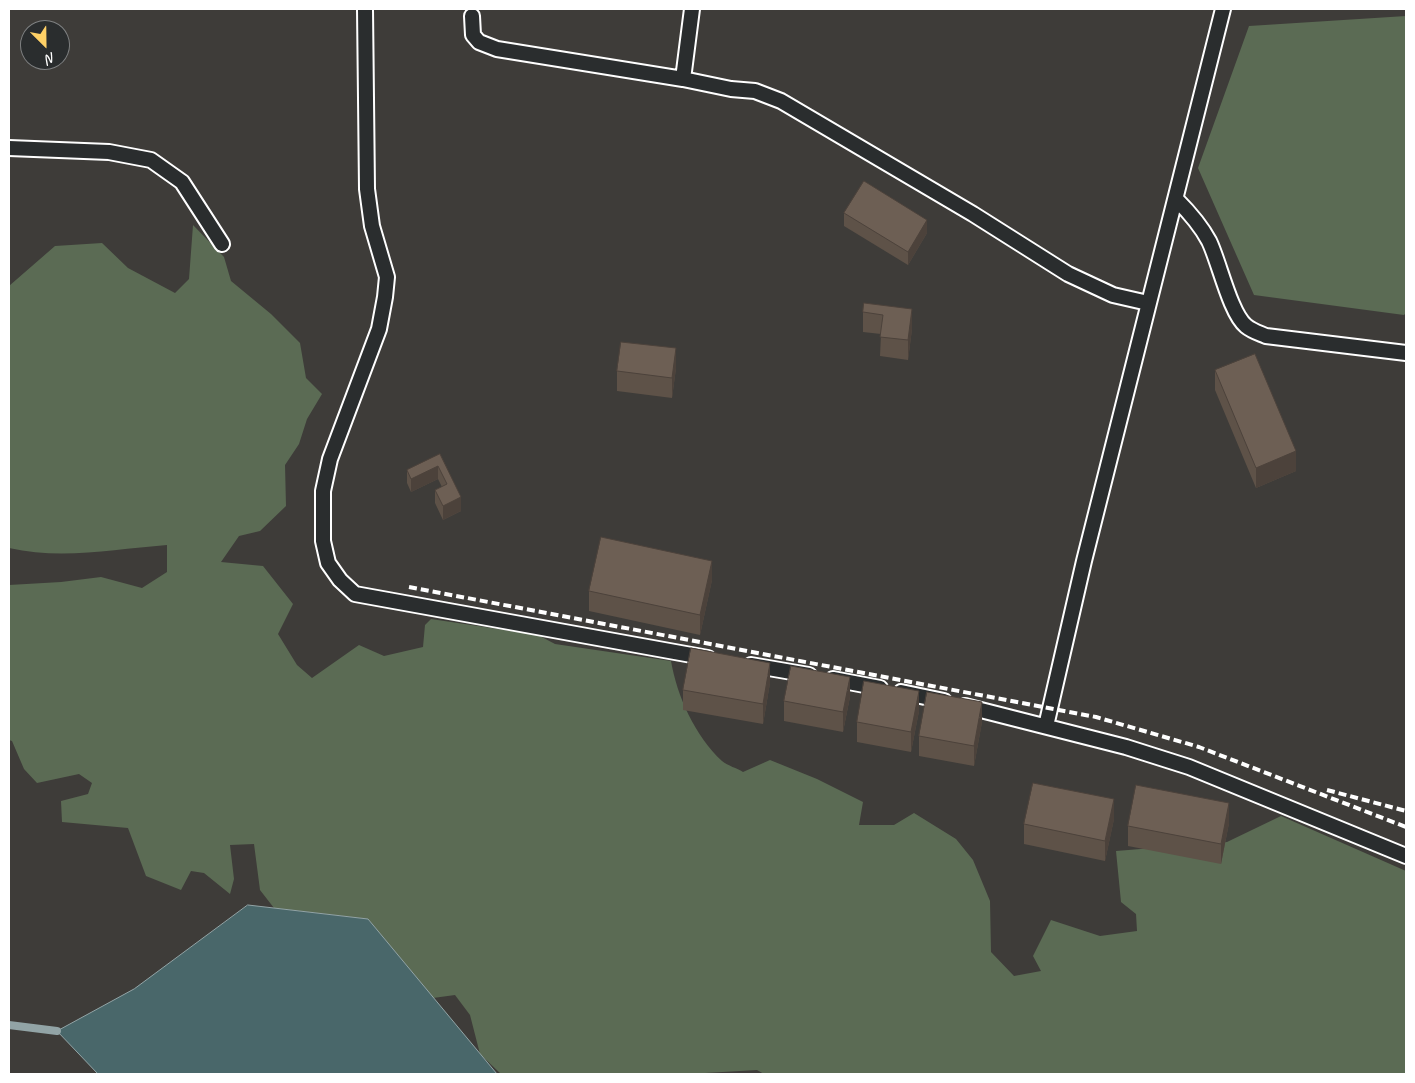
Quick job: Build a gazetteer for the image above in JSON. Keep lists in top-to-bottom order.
{
  "north": "bottom right"
}
